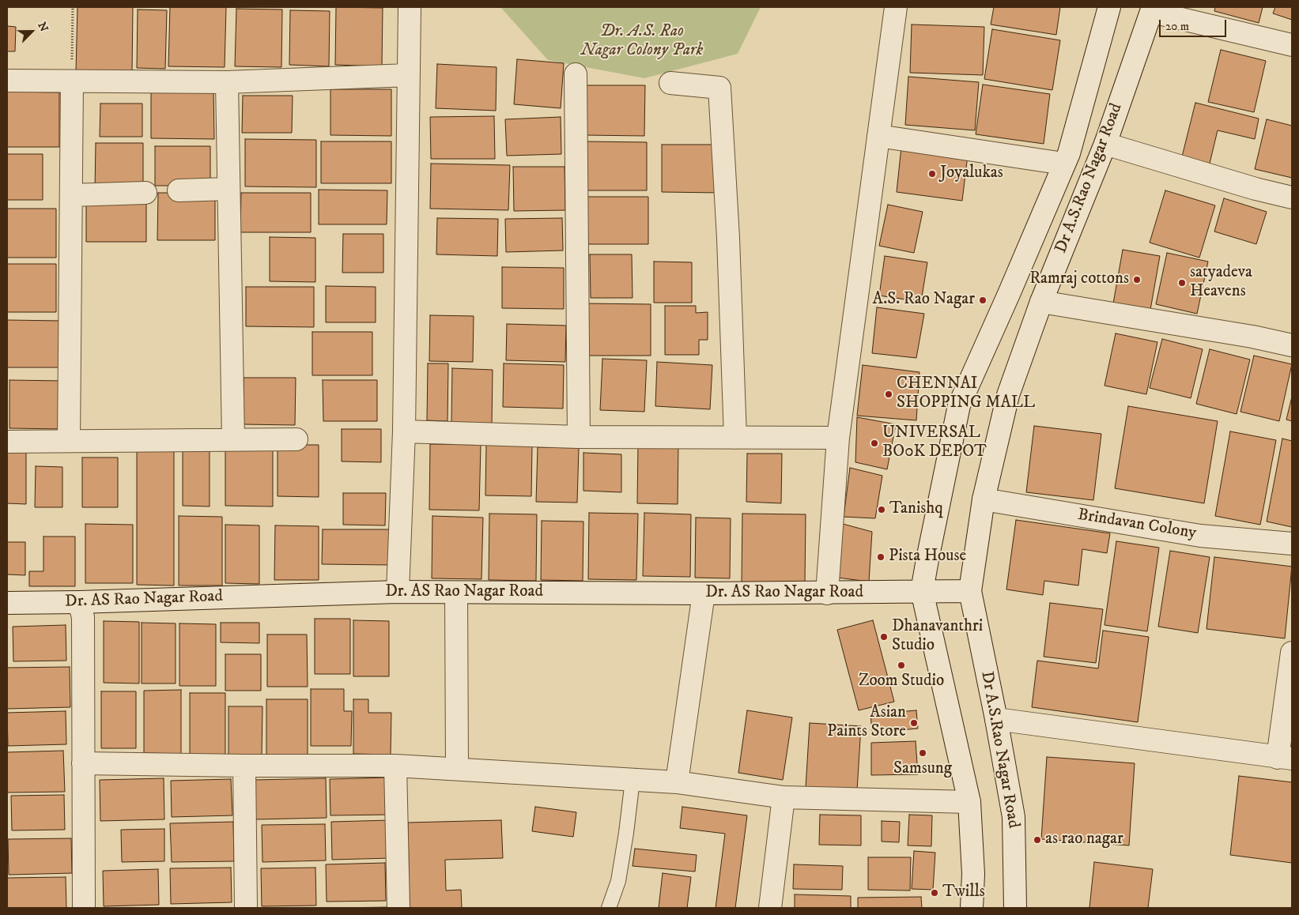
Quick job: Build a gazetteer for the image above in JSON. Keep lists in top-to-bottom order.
{
  "streets": {
    "street": ["Dr A.S.Rao Nagar Road", "Brindavan Colony", "Dr. AS Rao Nagar Road"]
  },
  "crossings": [
    ["Dr A.S.Rao Nagar Road", "Brindavan Colony"],
    ["Dr A.S.Rao Nagar Road", "Dr. AS Rao Nagar Road"]
  ],
  "parks": ["Dr. A.S. Rao Nagar Colony Park"],
  "places": [
    "Joyalukas",
    "Ramraj cottons",
    "satyadeva Heavens",
    "A.S. Rao Nagar",
    "CHENNAI SHOPPING MALL",
    "UNIVERSAL BO0K DEPOT",
    "Tanishq",
    "Pista House",
    "Dhanavanthri Studio",
    "Zoom Studio",
    "Asian Paints Store",
    "Samsung",
    "as rao nagar",
    "Twills"
  ],
  "scale_bar": "20 m",
  "north": "top right"
}
